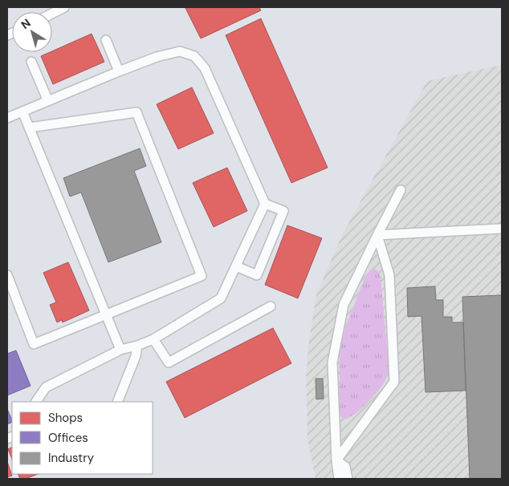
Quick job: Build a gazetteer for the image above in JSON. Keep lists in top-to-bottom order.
{
  "legend": ["Shops", "Offices", "Industry"],
  "north": "top left"
}
